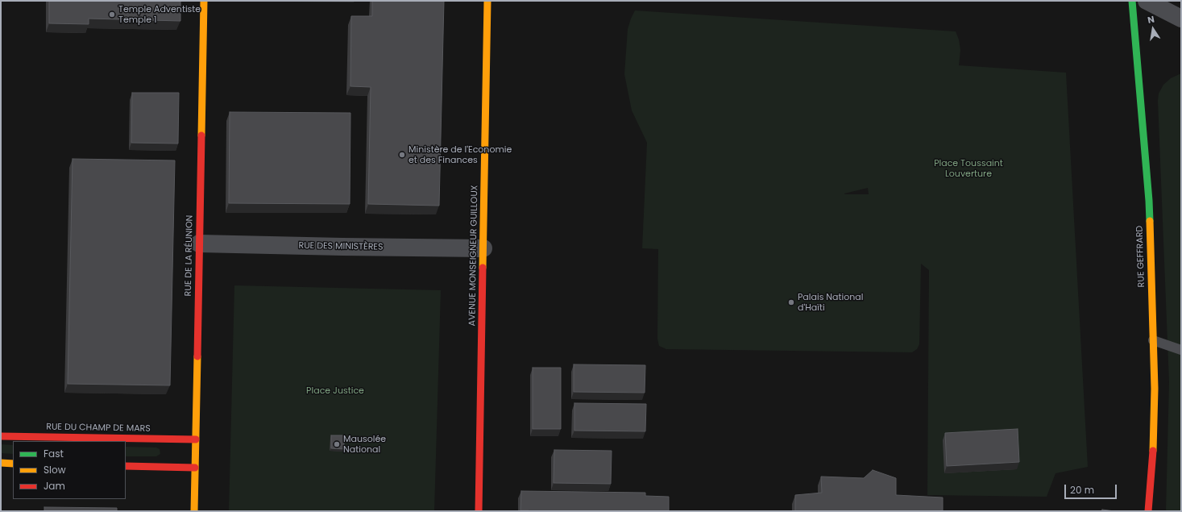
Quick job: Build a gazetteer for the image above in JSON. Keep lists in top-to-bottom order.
{
  "streets": {
    "street": [
      "RUE DES MINISTÈRES",
      "RUE DE LA RÉUNION",
      "AVENUE MONSEIGNEUR GUILLOUX",
      "RUE GEFFRARD",
      "RUE DU CHAMP DE MARS"
    ]
  },
  "crossings": [
    ["RUE DES MINISTÈRES", "RUE DE LA RÉUNION"],
    ["RUE DES MINISTÈRES", "AVENUE MONSEIGNEUR GUILLOUX"],
    ["RUE DE LA RÉUNION", "RUE DU CHAMP DE MARS"]
  ],
  "parks": ["Place Toussaint Louverture", "Place Justice"],
  "places": [
    "Temple Adventiste Temple 1",
    "Ministère de l'Economie et des Finances",
    "Palais National d'Haïti",
    "Mausolée National"
  ],
  "legend": ["Fast", "Slow", "Jam"],
  "scale_bar": "20 m",
  "north": "top"
}
